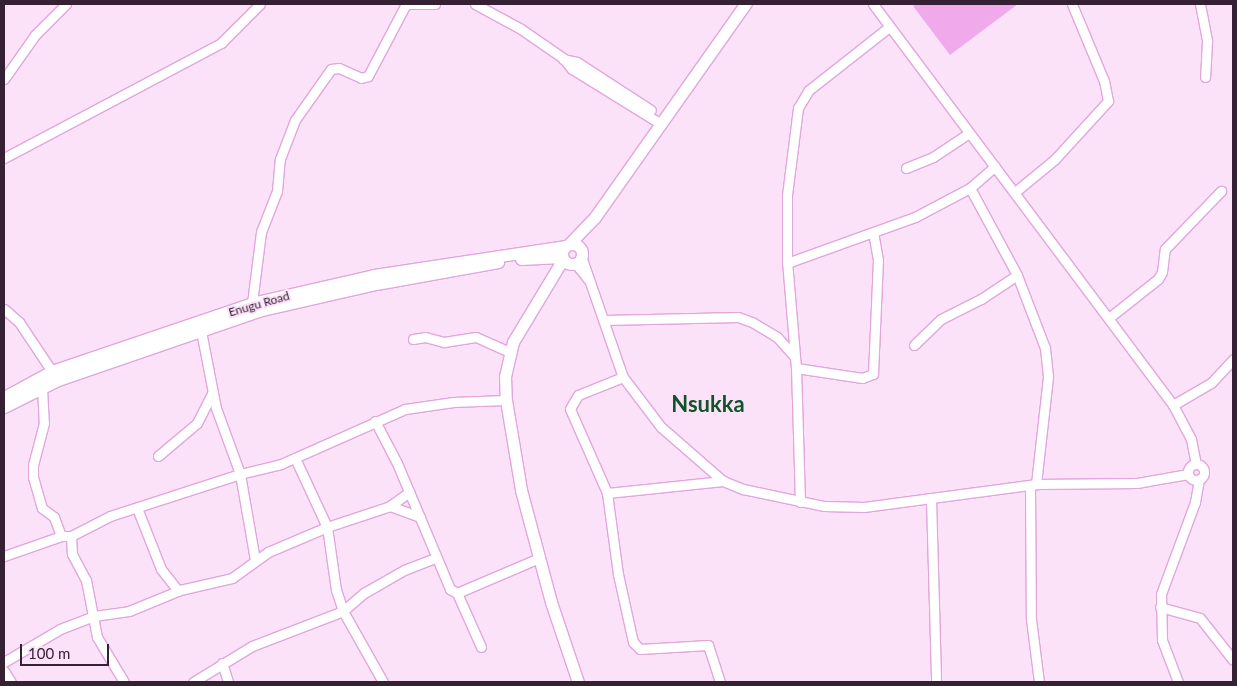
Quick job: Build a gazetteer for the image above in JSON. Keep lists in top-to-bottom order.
{
  "streets": {
    "main road": ["Enugu Road"]
  },
  "districts": ["Nsukka"],
  "scale_bar": "100 m"
}
